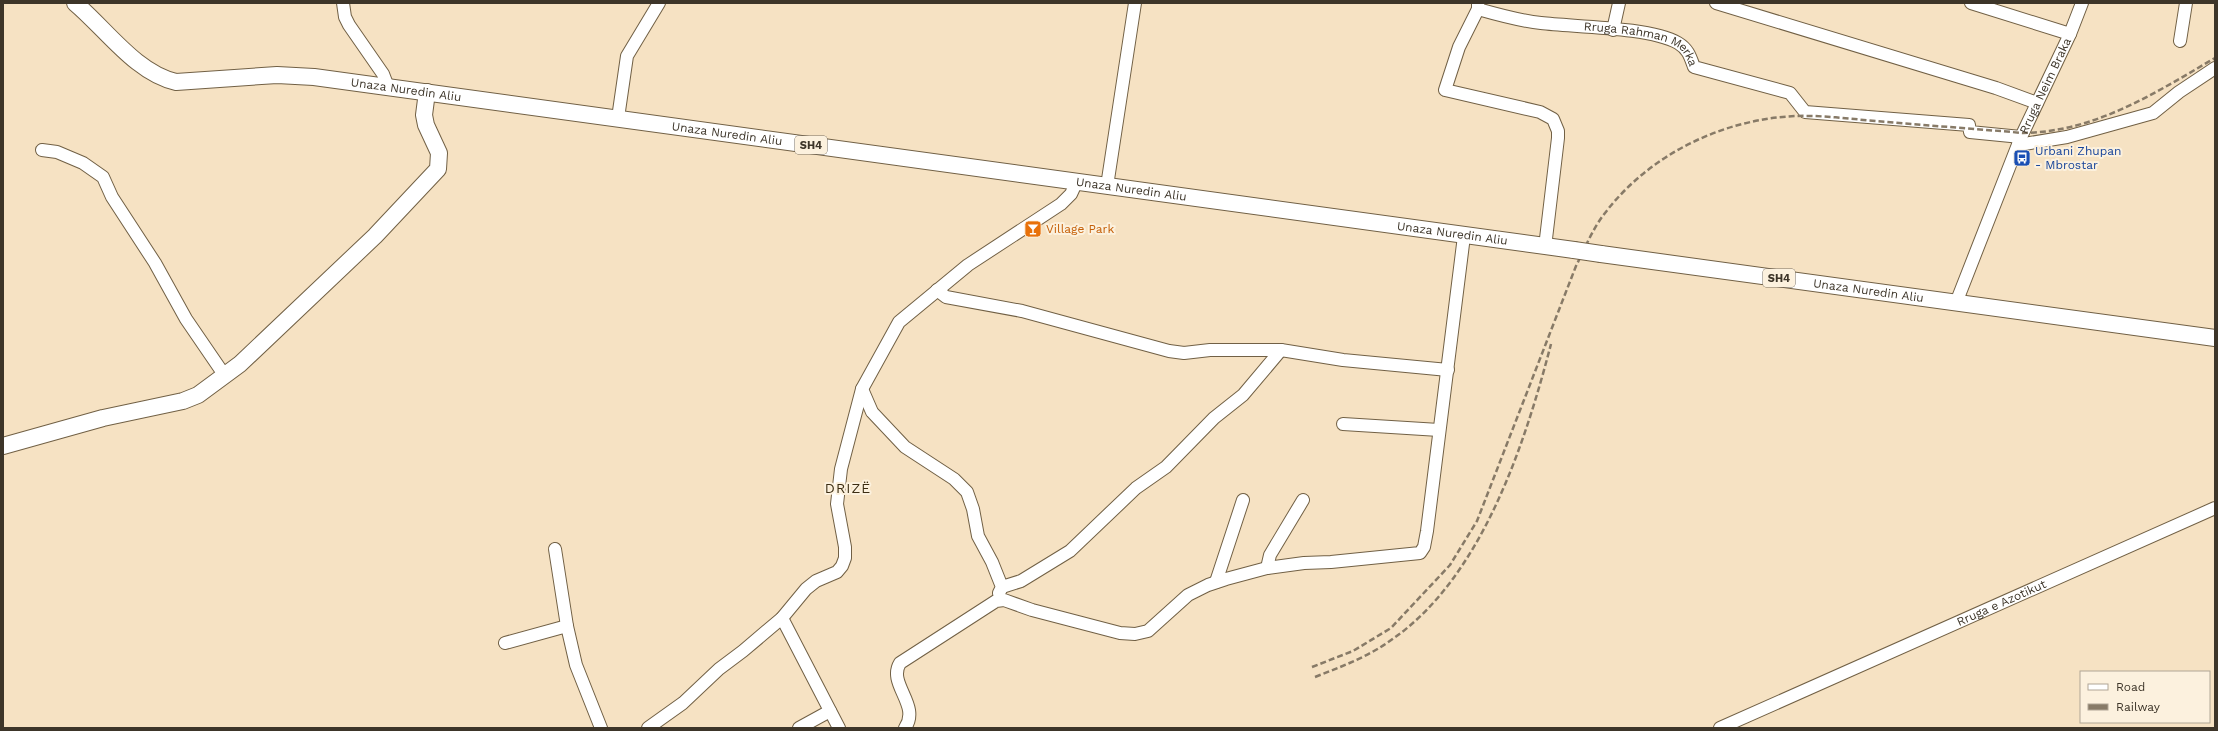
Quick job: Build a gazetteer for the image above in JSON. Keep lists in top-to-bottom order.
{
  "streets": {
    "main road": ["Unaza Nuredin Aliu", "SH4"],
    "street": ["Rruga Rahman Merka", "Rruga Neim Braka", "Rruga e Azotikut"]
  },
  "crossings": [
    ["Rruga Rahman Merka", "Rruga Neim Braka"],
    ["Rruga Neim Braka", "Unaza Nuredin Aliu"]
  ],
  "districts": ["DRIZË"],
  "places": {
    "bus stop": ["Urbani Zhupan - Mbrostar"],
    "bar": ["Village Park"]
  },
  "legend": ["Road", "Railway"]
}
